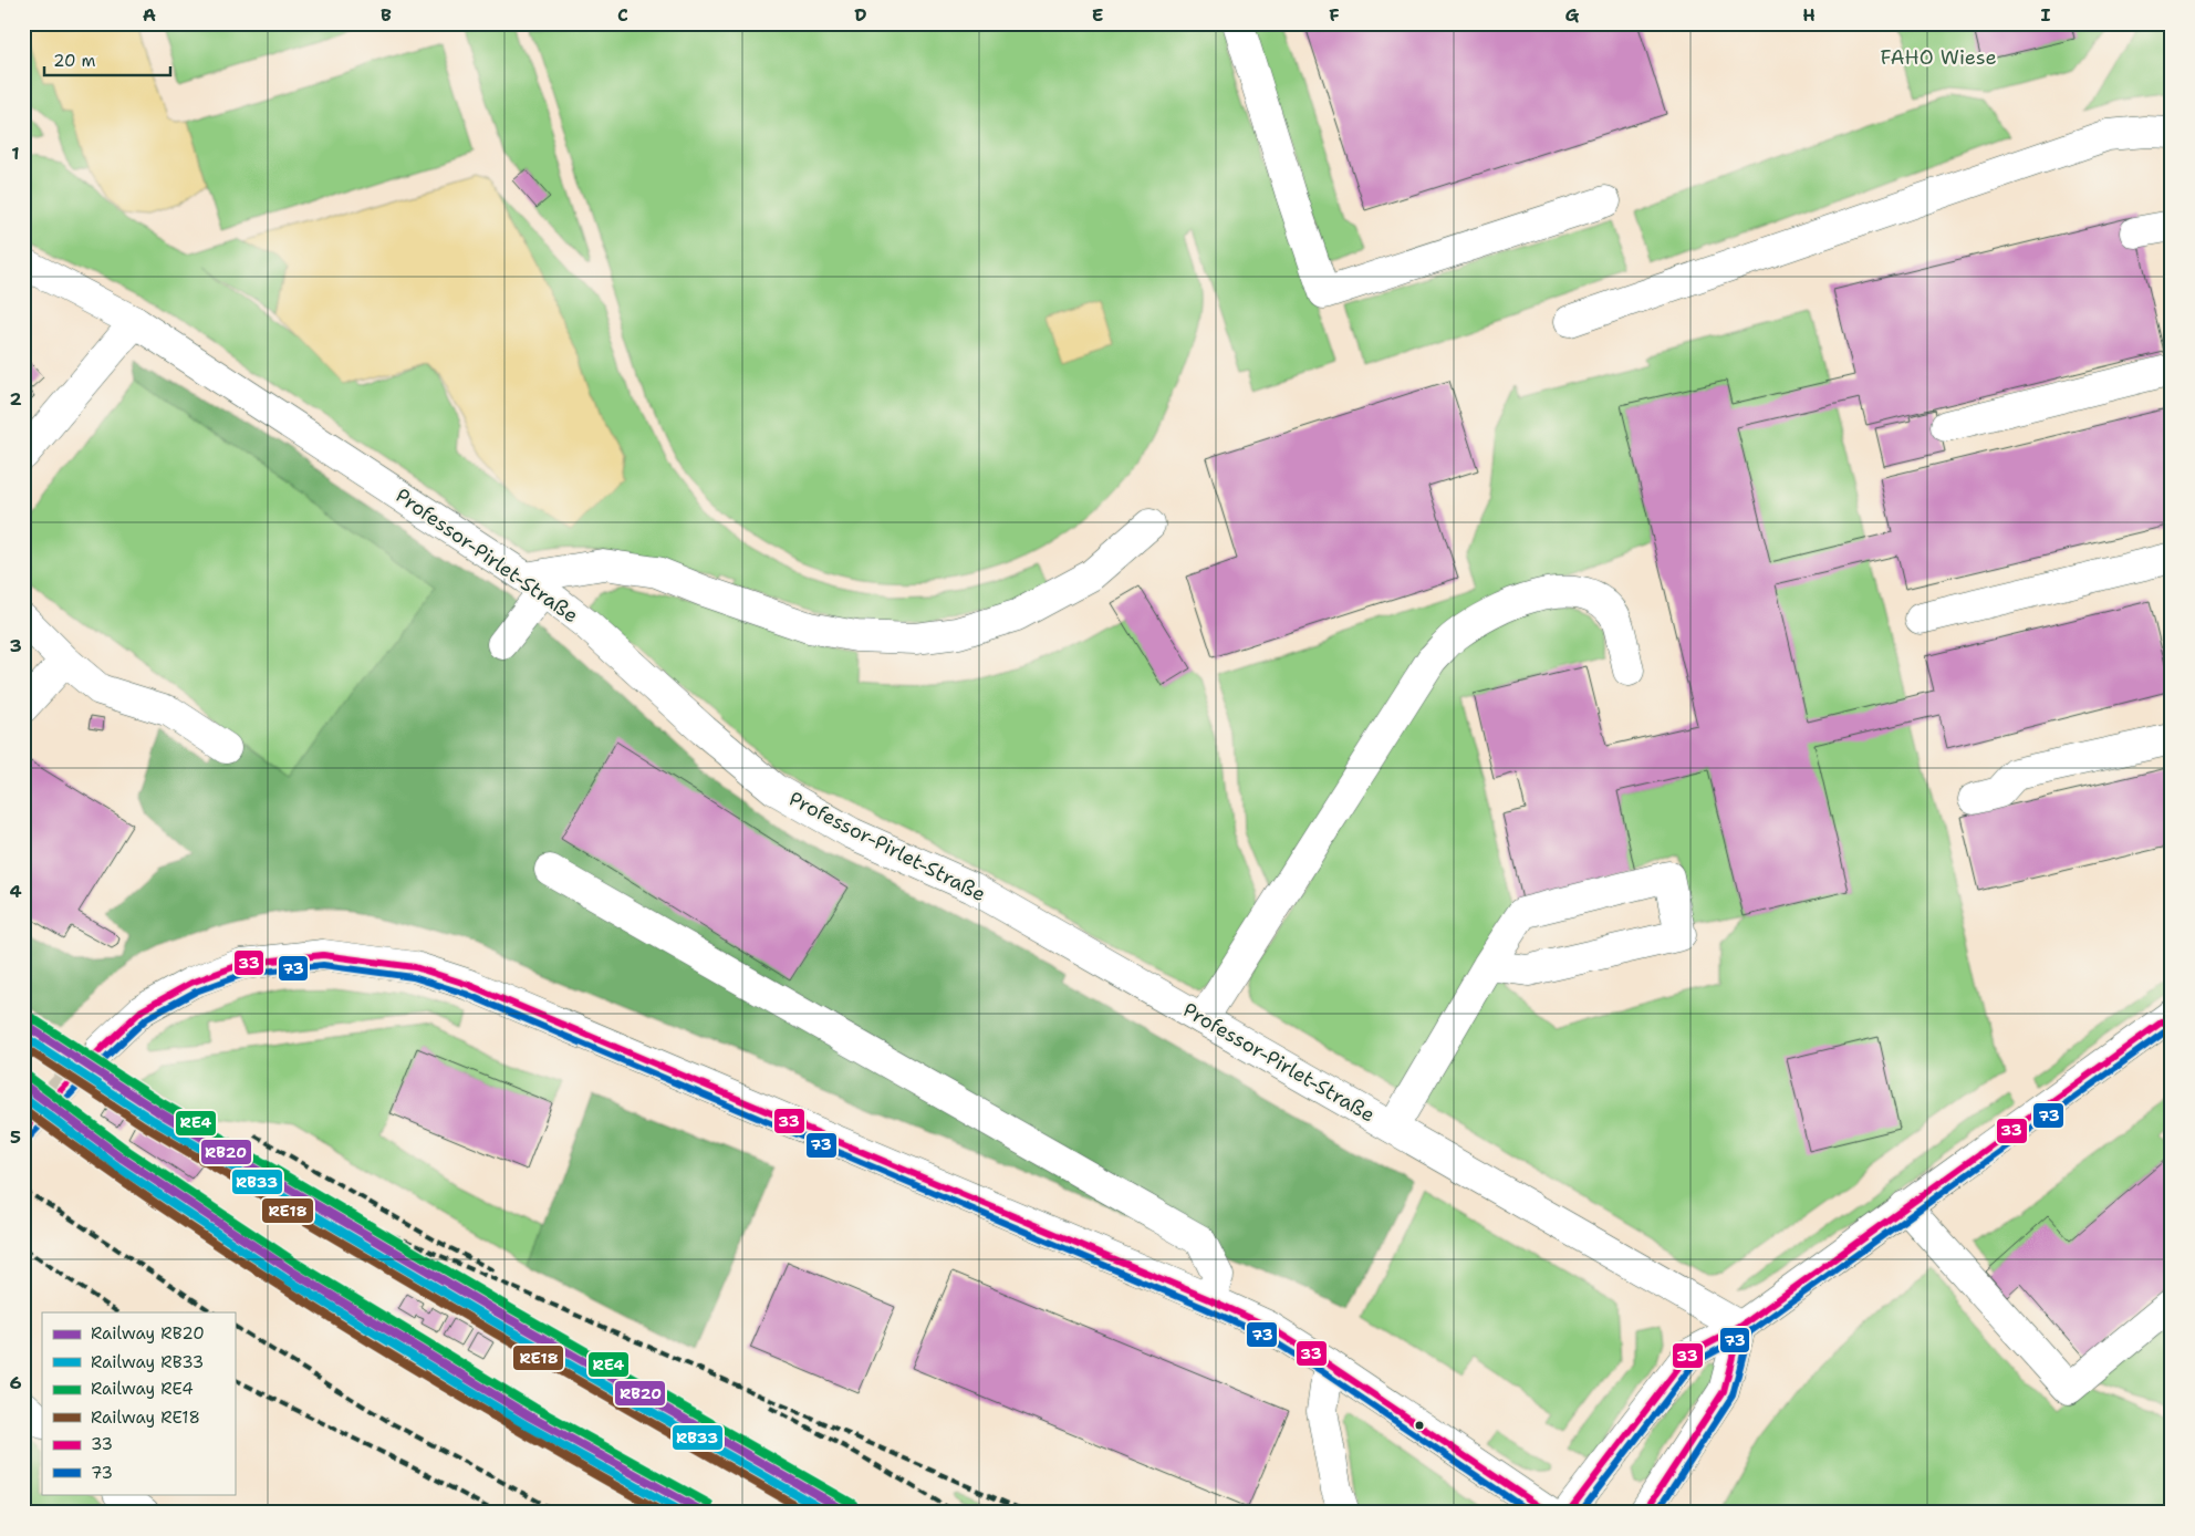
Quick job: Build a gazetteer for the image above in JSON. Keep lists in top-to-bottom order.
{
  "streets": {
    "street": ["Professor-Pirlet-Straße"]
  },
  "parks": ["FAHO Wiese"],
  "lines": [
    "transit line 33",
    "transit line 73",
    "rail line RE4",
    "rail line RB20",
    "rail line RB33",
    "rail line RE18"
  ],
  "legend": [
    "Railway RB20",
    "Railway RB33",
    "Railway RE4",
    "Railway RE18",
    "33",
    "73"
  ],
  "scale_bar": "20 m",
  "grid": {
    "columns": [
      "A",
      "B",
      "C",
      "D",
      "E",
      "F",
      "G",
      "H",
      "I"
    ],
    "rows": [
      "1",
      "2",
      "3",
      "4",
      "5",
      "6"
    ]
  }
}
